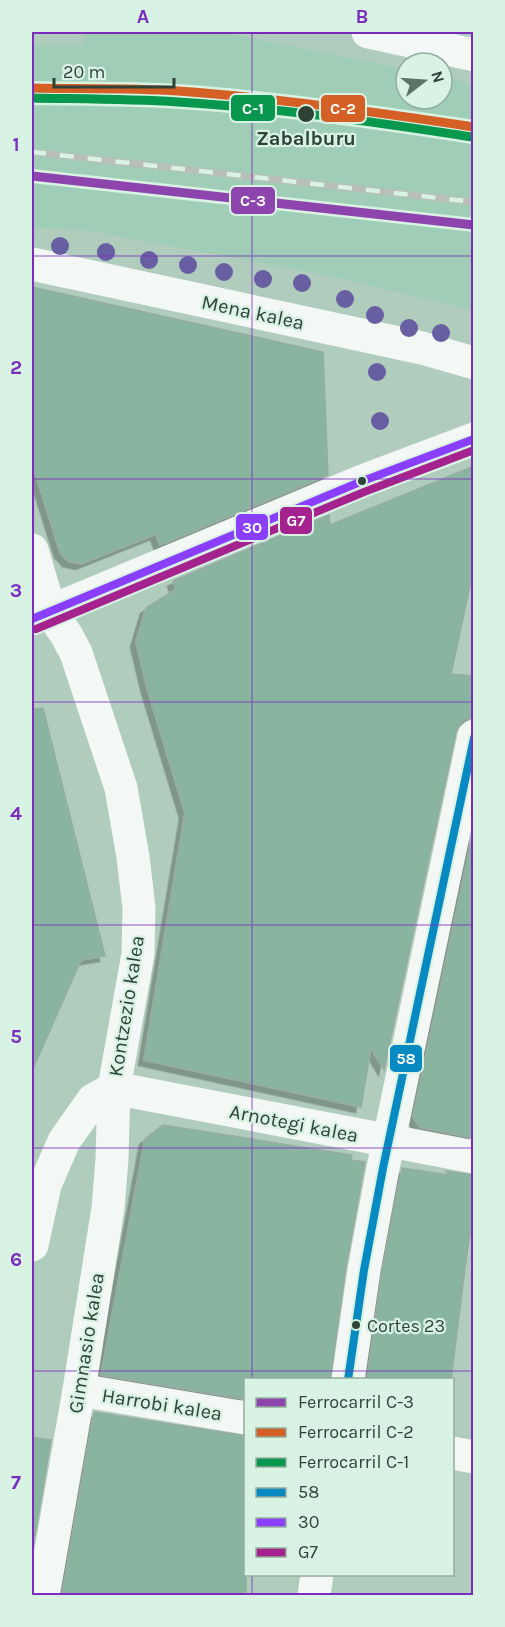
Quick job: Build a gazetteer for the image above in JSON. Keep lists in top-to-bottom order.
{
  "streets": {
    "street": [
      "Mena kalea",
      "Kontzezio kalea",
      "Arnotegi kalea",
      "Gimnasio kalea",
      "Harrobi kalea"
    ]
  },
  "crossings": [
    ["Kontzezio kalea", "Arnotegi kalea"],
    ["Kontzezio kalea", "Gimnasio kalea"],
    ["Arnotegi kalea", "Gimnasio kalea"],
    ["Gimnasio kalea", "Harrobi kalea"]
  ],
  "places": ["Zabalburu", "Cortes 23"],
  "lines": [
    "rail line C-2",
    "rail line C-1",
    "rail line C-3",
    "transit line 30",
    "transit line G7",
    "transit line 58"
  ],
  "legend": [
    "Ferrocarril C-3",
    "Ferrocarril C-2",
    "Ferrocarril C-1",
    "58",
    "30",
    "G7"
  ],
  "scale_bar": "20 m",
  "north": "right",
  "grid": {
    "columns": ["A", "B"],
    "rows": [
      "1",
      "2",
      "3",
      "4",
      "5",
      "6",
      "7"
    ]
  }
}
